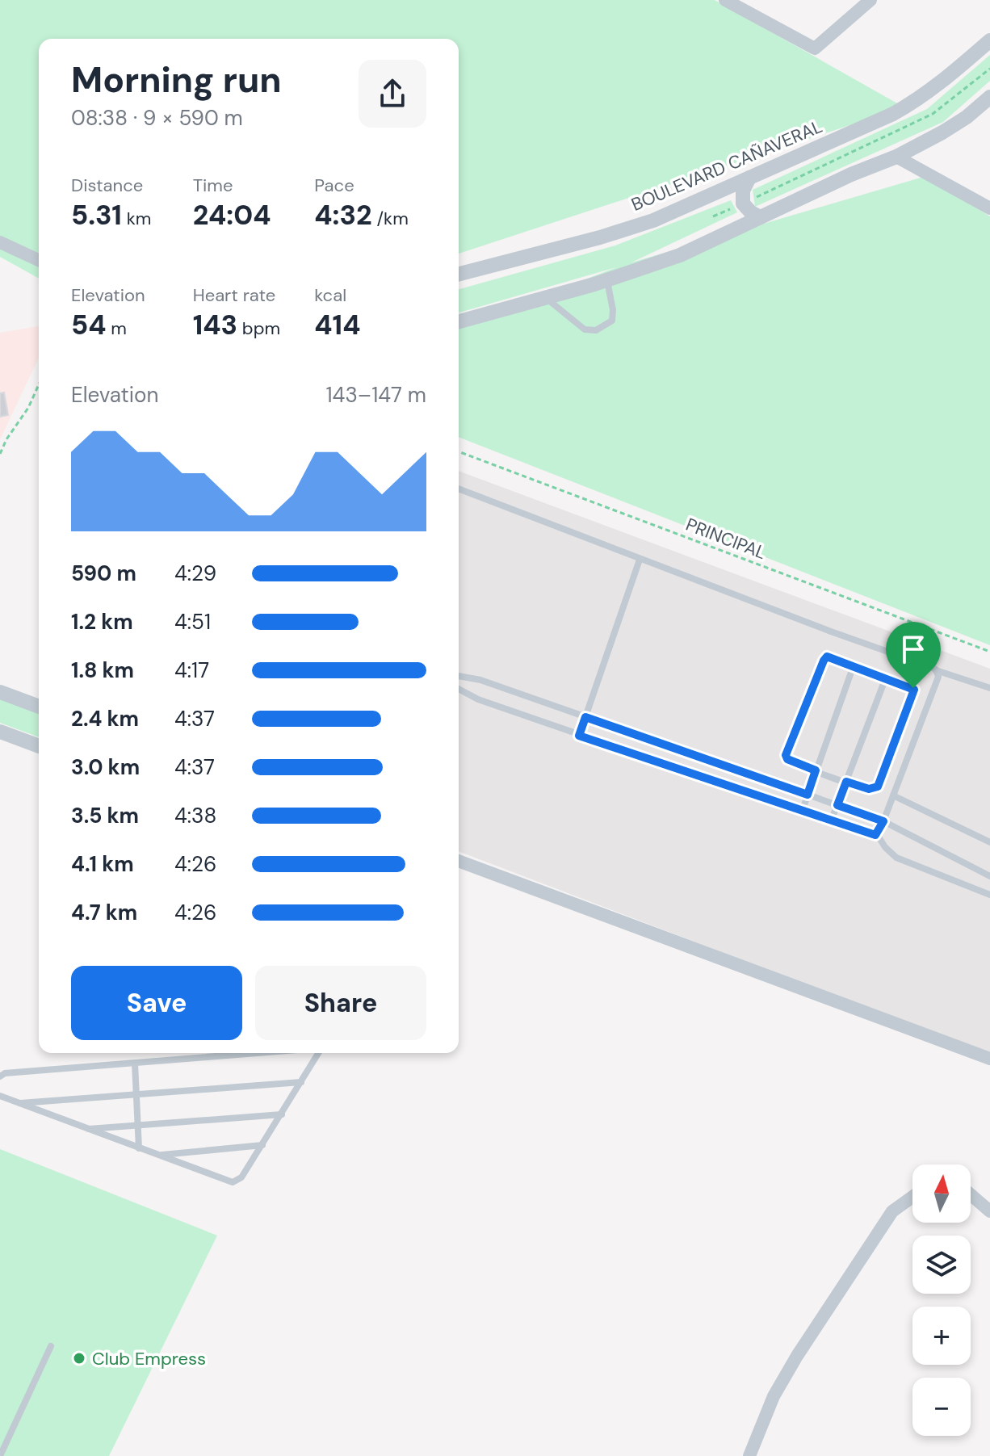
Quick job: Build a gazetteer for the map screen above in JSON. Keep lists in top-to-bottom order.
{
  "streets": {
    "street": ["BOULEVARD CAÑAVERAL"],
    "path": ["PRINCIPAL"]
  },
  "places": ["Club Empress"],
  "north": "top",
  "page": {
    "heading": ["Morning run", "08:38 · 9 × 590 m"],
    "stats": [
      ["Distance", "5.31 km"],
      ["Time", "24:04"],
      ["Pace", "4:32 /km"],
      ["Elevation", "54 m"],
      ["Heart rate", "143 bpm"],
      ["kcal", "414"]
    ],
    "chart": ["Elevation", "143–147 m"],
    "list": [
      {
        "name": "590 m",
        "note": "4:29"
      },
      {
        "name": "1.2 km",
        "note": "4:51"
      },
      {
        "name": "1.8 km",
        "note": "4:17"
      },
      {
        "name": "2.4 km",
        "note": "4:37"
      },
      {
        "name": "3.0 km",
        "note": "4:37"
      },
      {
        "name": "3.5 km",
        "note": "4:38"
      },
      {
        "name": "4.1 km",
        "note": "4:26"
      },
      {
        "name": "4.7 km",
        "note": "4:26"
      }
    ],
    "buttons": ["Save", "Share"],
    "map_buttons": ["+", "−"]
  }
}
